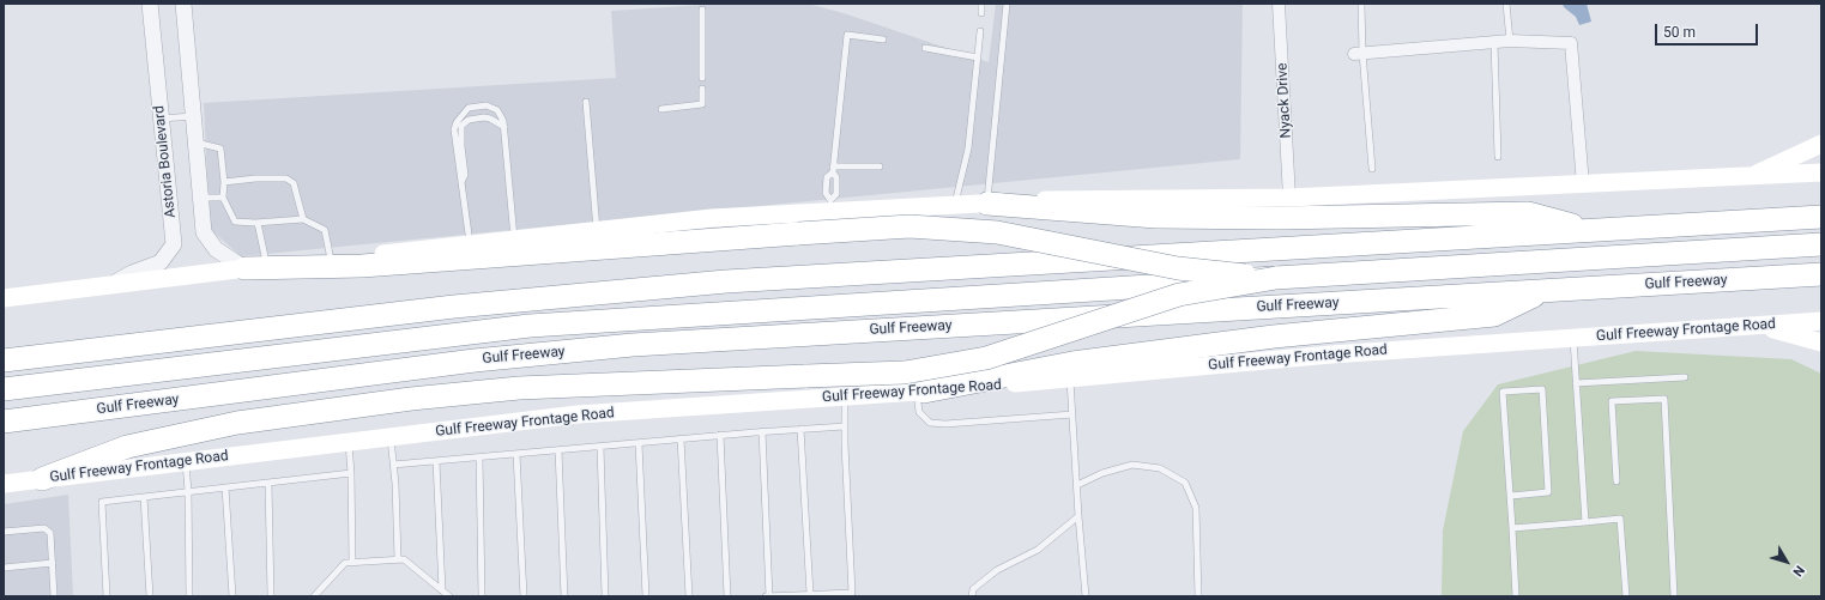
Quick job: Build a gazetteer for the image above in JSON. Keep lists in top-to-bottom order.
{
  "streets": {
    "highway": ["Gulf Freeway"],
    "main road": ["Gulf Freeway Frontage Road"],
    "street": ["Nyack Drive", "Astoria Boulevard"]
  },
  "scale_bar": "50 m",
  "north": "bottom right"
}
